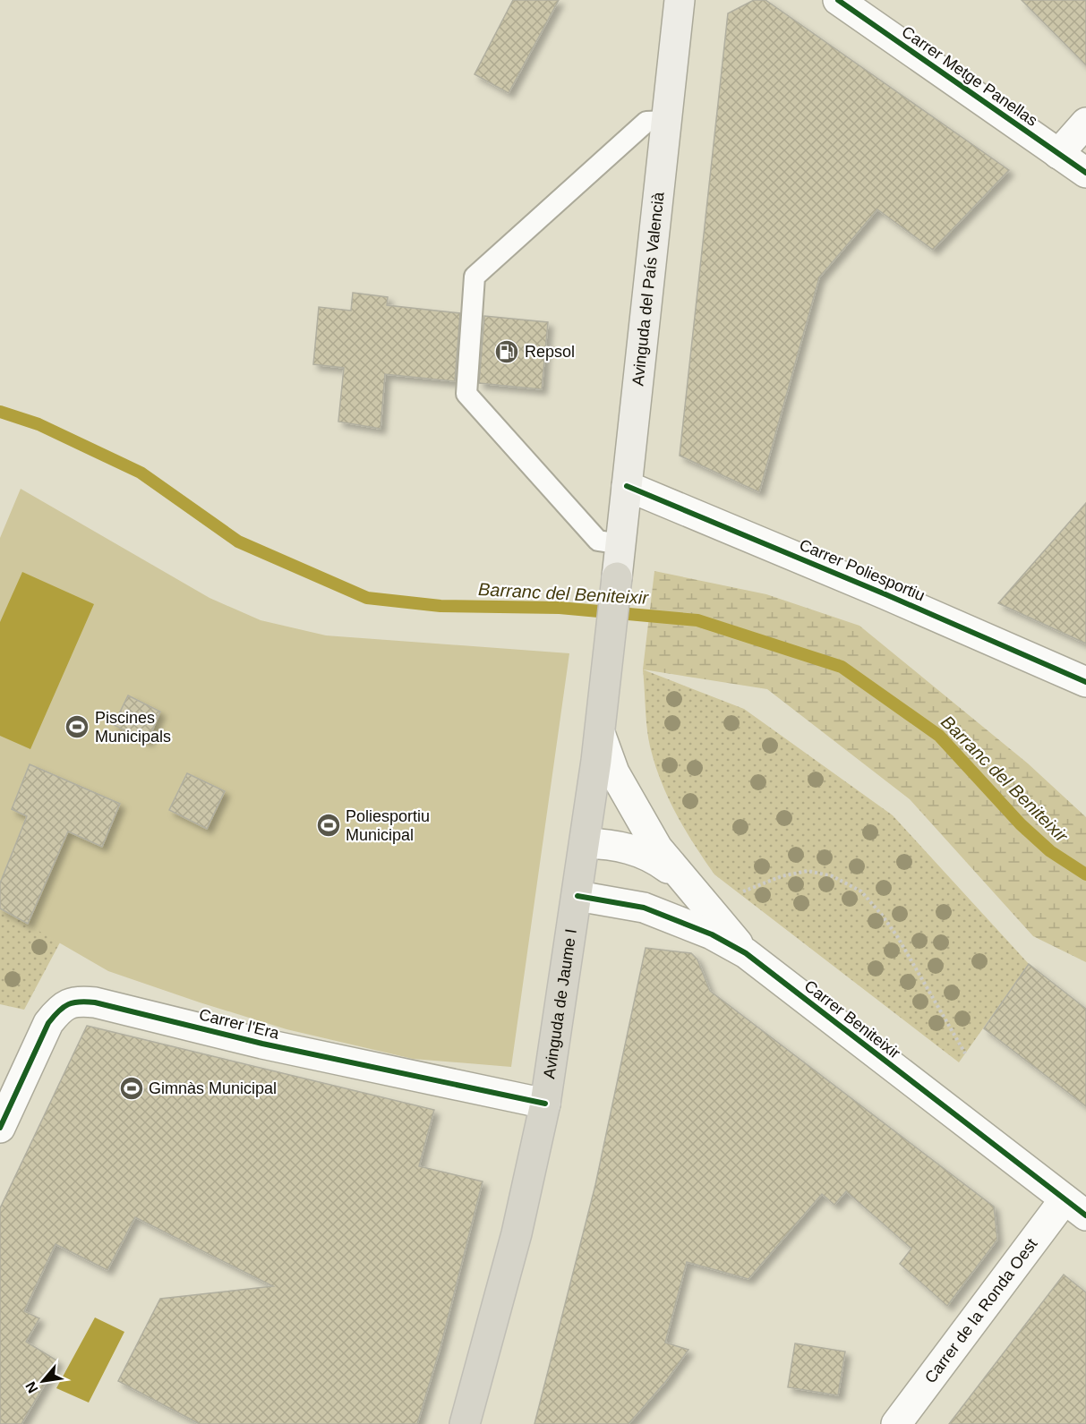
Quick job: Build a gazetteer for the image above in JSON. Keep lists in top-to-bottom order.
{
  "streets": {
    "highway": ["Avinguda de Jaume I"],
    "main road": ["Avinguda del País Valencià"],
    "street": [
      "Carrer Metge Panellas",
      "Carrer Poliesportiu",
      "Carrer Beniteixir",
      "Carrer l'Era",
      "Carrer de la Ronda Oest"
    ]
  },
  "crossings": [
    ["Avinguda del País Valencià", "Carrer Poliesportiu"],
    ["Avinguda del País Valencià", "Avinguda de Jaume I"],
    ["Avinguda de Jaume I", "Carrer Beniteixir"],
    ["Avinguda de Jaume I", "Carrer l'Era"],
    ["Carrer Beniteixir", "Carrer de la Ronda Oest"]
  ],
  "water": ["Barranc del Beniteixir"],
  "places": {
    "fuel station": ["Repsol"],
    "sports": ["Piscines Municipals", "Poliesportiu Municipal", "Gimnàs Municipal"]
  },
  "north": "bottom left"
}
